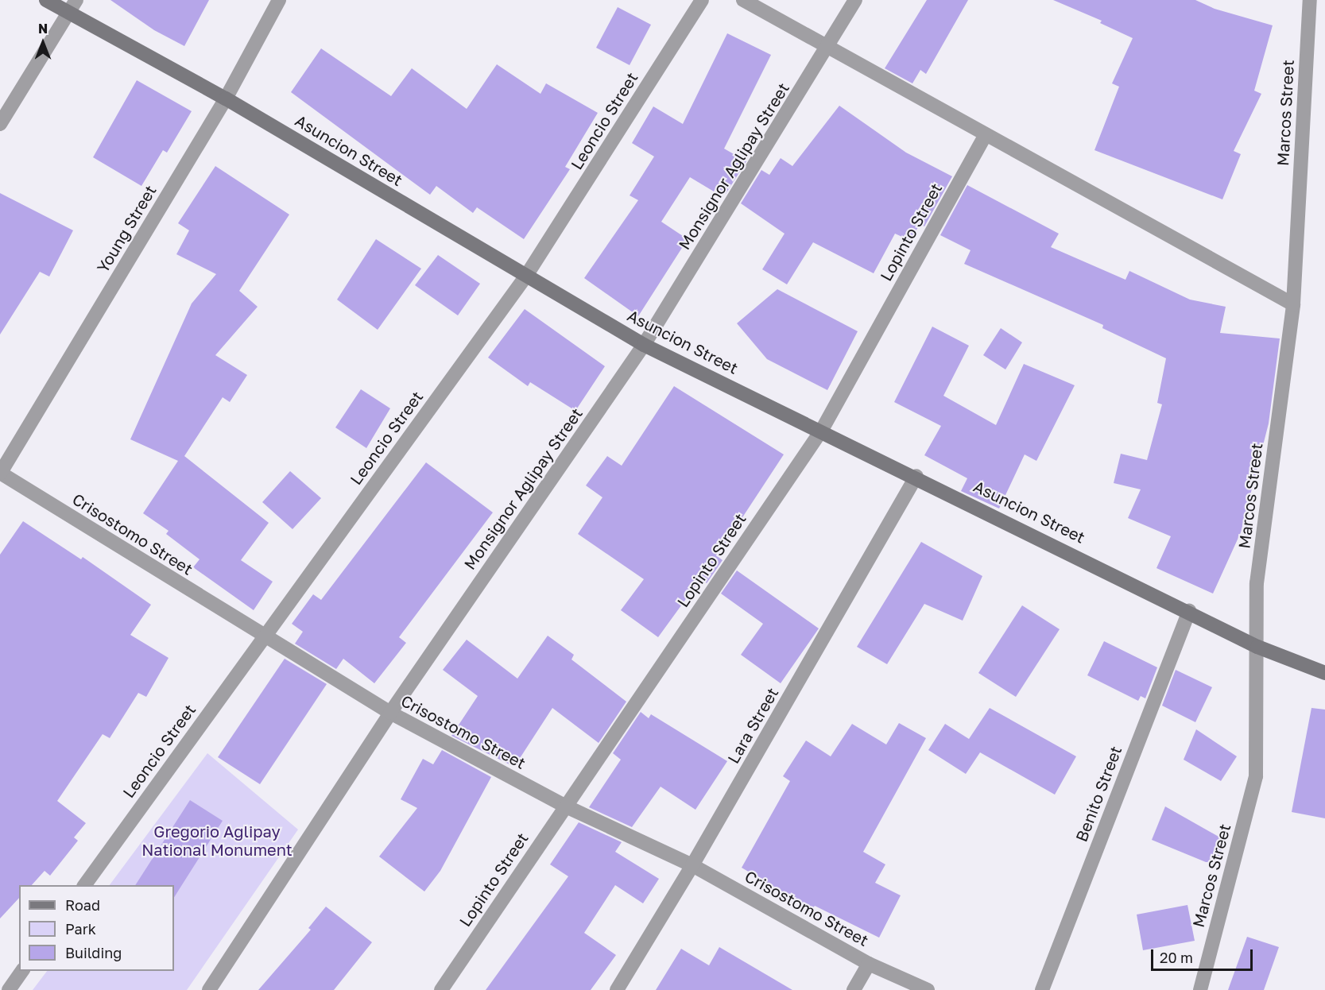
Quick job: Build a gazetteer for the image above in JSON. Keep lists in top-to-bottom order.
{
  "streets": {
    "street": [
      "Marcos Street",
      "Leoncio Street",
      "Asuncion Street",
      "Monsignor Aglipay Street",
      "Young Street",
      "Lopinto Street",
      "Crisostomo Street",
      "Lara Street",
      "Benito Street"
    ]
  },
  "crossings": [
    ["Marcos Street", "Asuncion Street"],
    ["Leoncio Street", "Asuncion Street"],
    ["Leoncio Street", "Crisostomo Street"],
    ["Asuncion Street", "Monsignor Aglipay Street"],
    ["Asuncion Street", "Young Street"],
    ["Asuncion Street", "Lopinto Street"],
    ["Asuncion Street", "Lara Street"],
    ["Asuncion Street", "Benito Street"],
    ["Monsignor Aglipay Street", "Crisostomo Street"],
    ["Young Street", "Crisostomo Street"],
    ["Lopinto Street", "Crisostomo Street"],
    ["Crisostomo Street", "Lara Street"]
  ],
  "parks": ["Gregorio Aglipay National Monument"],
  "legend": ["Road", "Park", "Building"],
  "scale_bar": "20 m",
  "north": "top"
}
